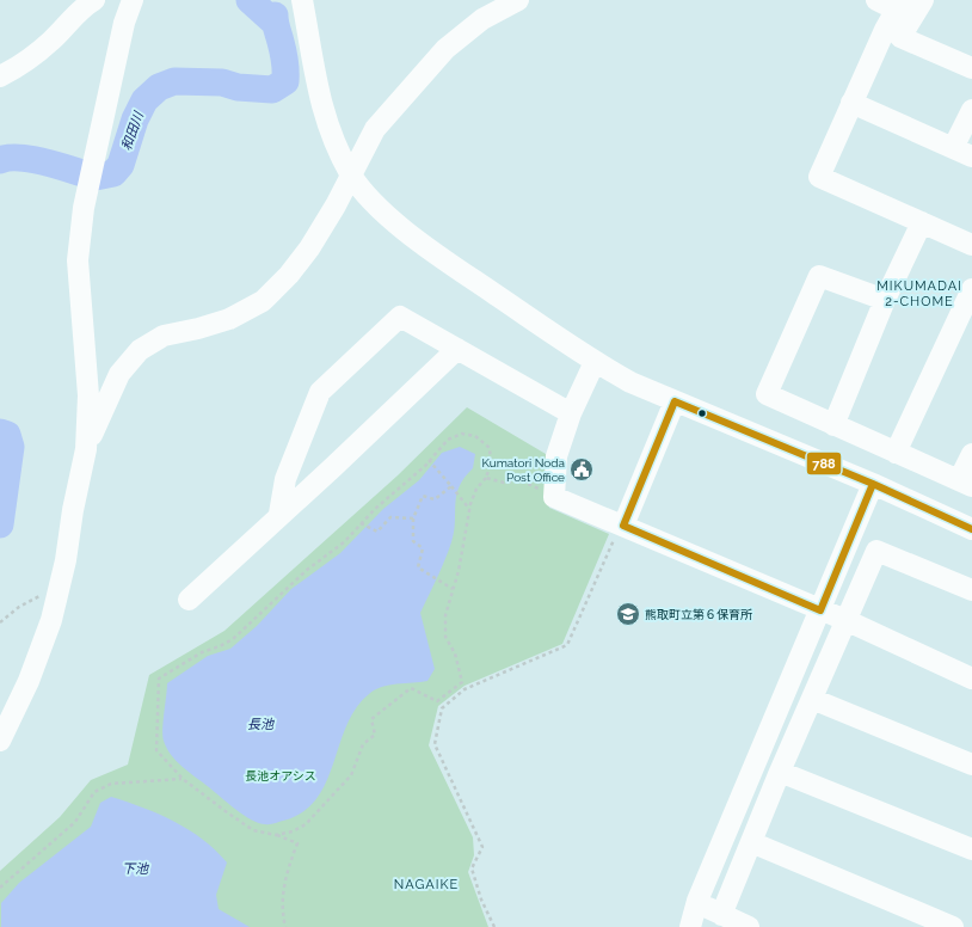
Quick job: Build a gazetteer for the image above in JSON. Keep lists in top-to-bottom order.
{
  "districts": ["MIKUMADAI 2-CHOME", "NAGAIKE"],
  "water": ["和田川", "長池", "下池"],
  "parks": ["長池オアシス"],
  "places": {
    "public building": ["Kumatori Noda Post Office"],
    "school or university": ["熊取町立第６保育所"]
  },
  "lines": ["transit line 788"]
}
